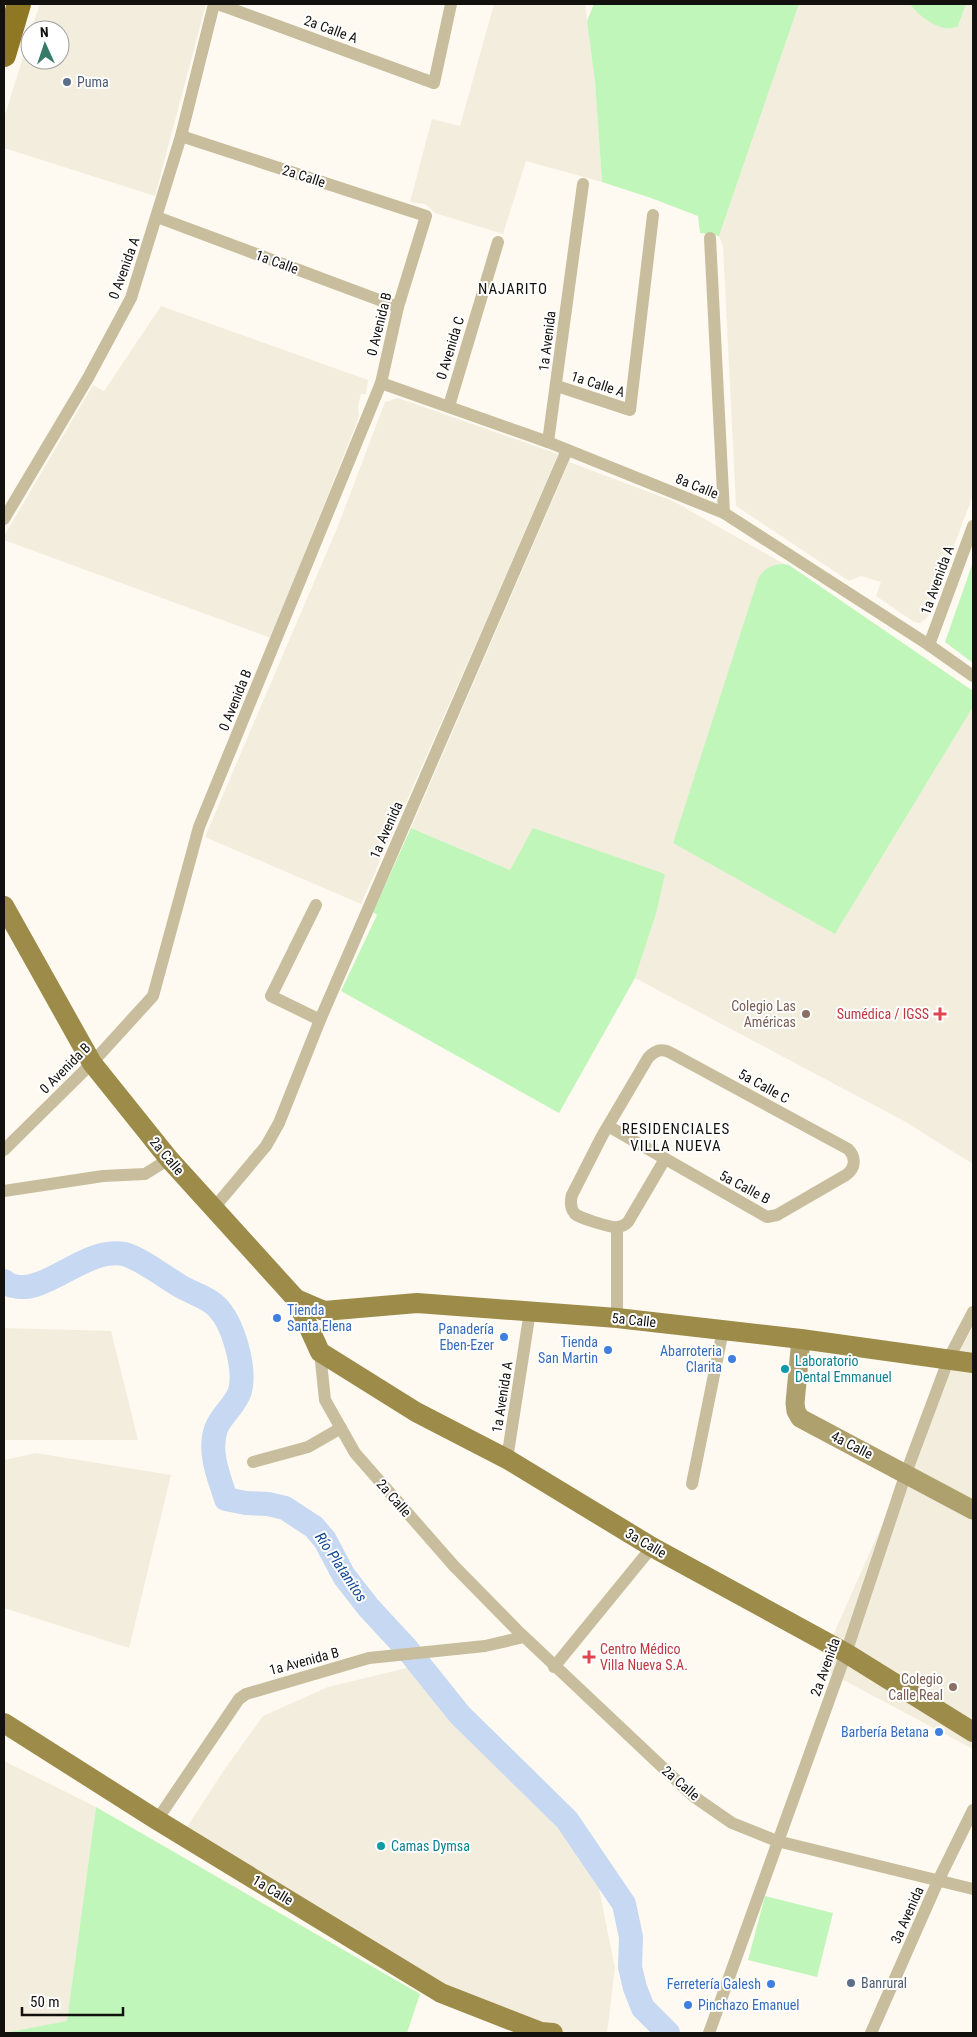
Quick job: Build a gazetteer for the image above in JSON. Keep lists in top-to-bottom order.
{
  "streets": {
    "main road": [
      "2a Calle",
      "1a Calle",
      "5a Calle",
      "4a Calle",
      "3a Calle"
    ],
    "street": [
      "2a Calle A",
      "0 Avenida A",
      "0 Avenida B",
      "1a Avenida",
      "0 Avenida C",
      "1a Calle A",
      "8a Calle",
      "1a Avenida A",
      "5a Calle C",
      "5a Calle B",
      "1a Avenida B",
      "2a Avenida",
      "3a Avenida"
    ]
  },
  "crossings": [
    ["2a Calle A", "0 Avenida A"],
    ["2a Calle", "0 Avenida A"],
    ["2a Calle", "0 Avenida B"],
    ["2a Calle", "1a Avenida"],
    ["2a Calle", "5a Calle"],
    ["2a Calle", "3a Calle"],
    ["2a Calle", "1a Avenida B"],
    ["2a Calle", "2a Avenida"],
    ["2a Calle", "3a Avenida"],
    ["1a Calle", "0 Avenida A"],
    ["1a Calle", "0 Avenida B"],
    ["1a Calle", "1a Avenida B"],
    ["0 Avenida B", "8a Calle"],
    ["1a Avenida", "1a Calle A"],
    ["1a Avenida", "8a Calle"],
    ["0 Avenida C", "8a Calle"],
    ["8a Calle", "1a Avenida A"],
    ["1a Avenida A", "5a Calle"],
    ["1a Avenida A", "3a Calle"],
    ["5a Calle C", "5a Calle B"],
    ["5a Calle", "4a Calle"],
    ["5a Calle", "2a Avenida"],
    ["4a Calle", "2a Avenida"],
    ["3a Calle", "2a Avenida"]
  ],
  "districts": ["NAJARITO", "RESIDENCIALES VILLA NUEVA"],
  "water": ["Río Platanitos"],
  "places": {
    "other": [
      "Puma",
      "Colegio Las Américas",
      "Tienda Santa Elena",
      "Panadería Eben-Ezer",
      "Tienda San Martin",
      "Abarroteria Clarita",
      "Laboratorio Dental Emmanuel",
      "Colegio Calle Real",
      "Barbería Betana",
      "Camas Dymsa",
      "Banrural",
      "Ferretería Galesh",
      "Pinchazo Emanuel"
    ],
    "health": ["Sumédica / IGSS", "Centro Médico Villa Nueva S.A."]
  },
  "scale_bar": "50 m",
  "north": "top"
}
